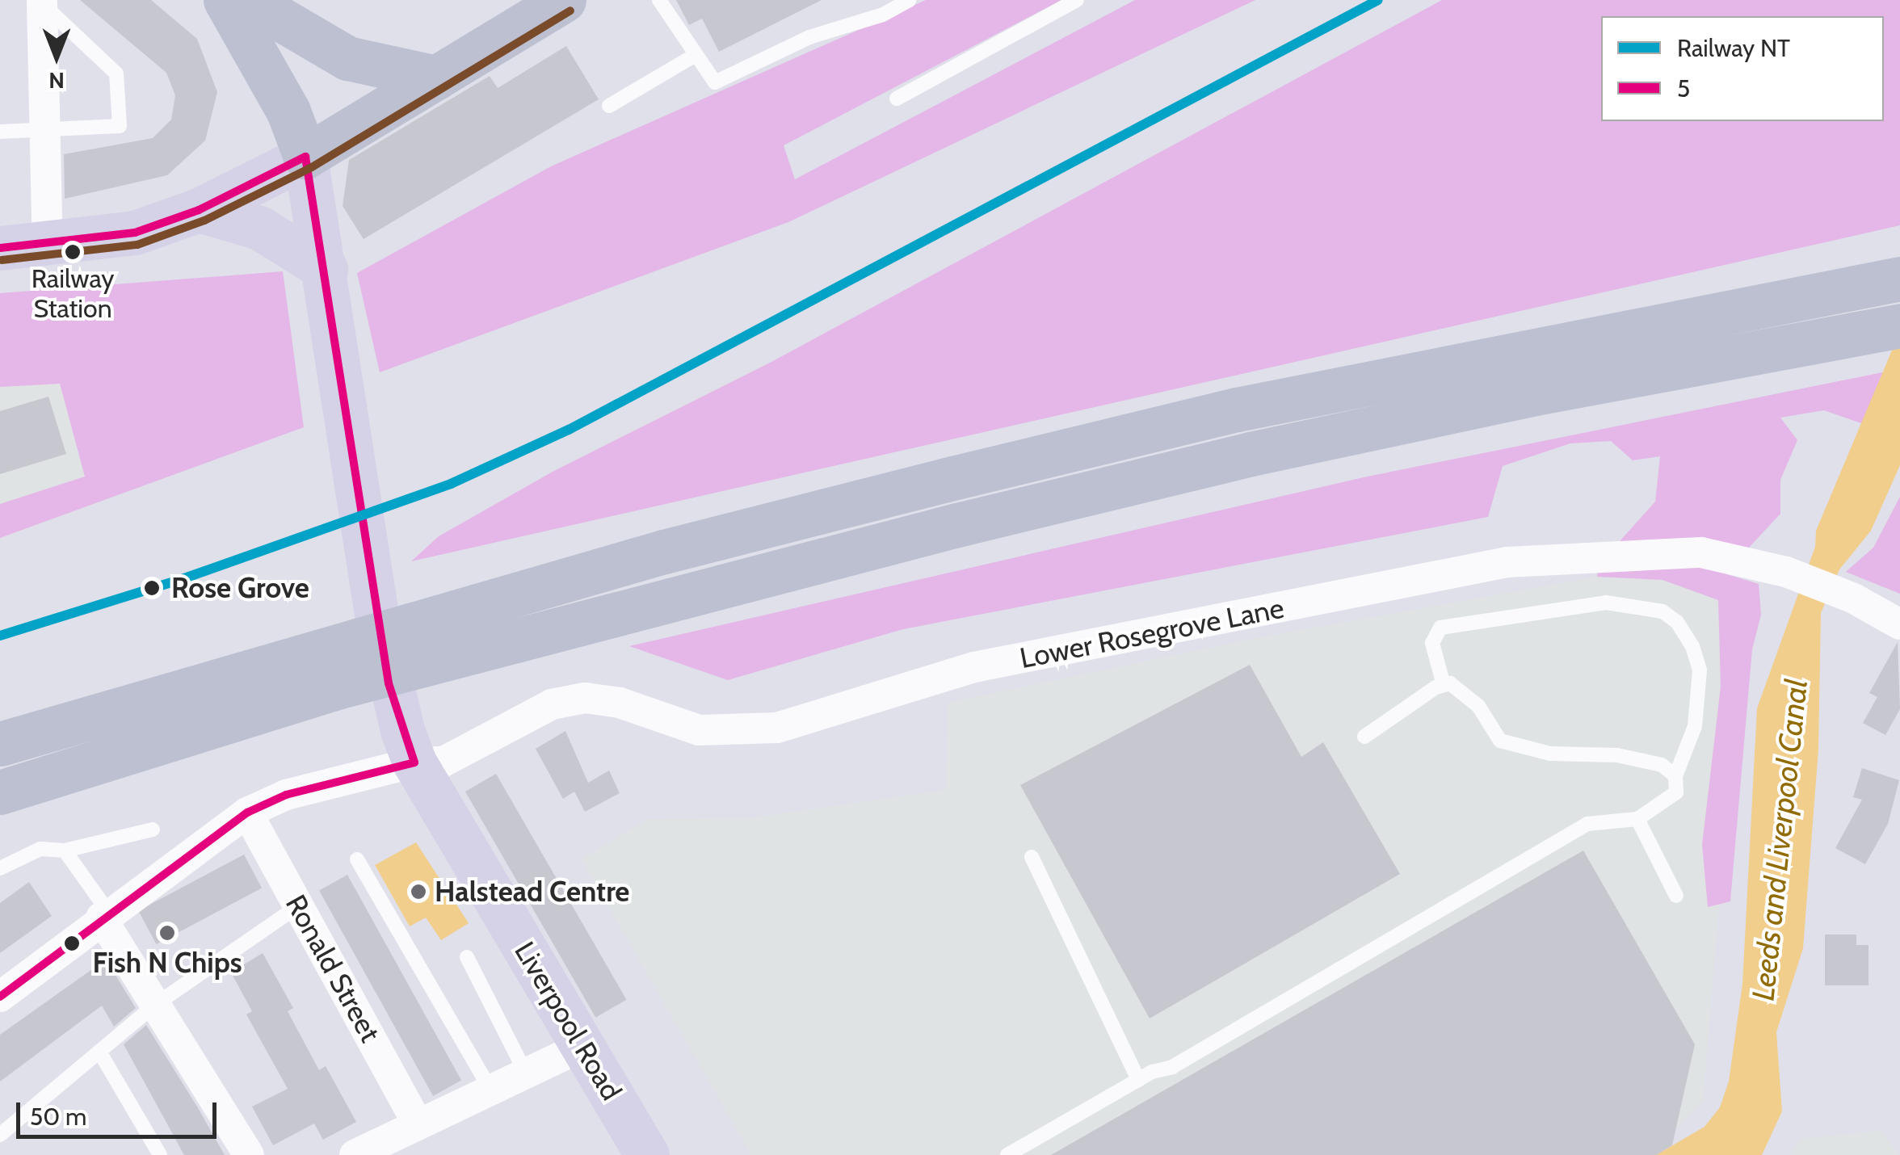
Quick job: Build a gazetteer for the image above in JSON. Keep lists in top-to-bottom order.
{
  "streets": {
    "main road": ["Liverpool Road"],
    "street": ["Lower Rosegrove Lane", "Ronald Street"]
  },
  "crossings": [
    ["Lower Rosegrove Lane", "Ronald Street"],
    ["Lower Rosegrove Lane", "Liverpool Road"]
  ],
  "water": ["Leeds and Liverpool Canal"],
  "places": [
    "Railway Station",
    "Rose Grove",
    "Halstead Centre",
    "Fish N Chips"
  ],
  "lines": ["rail line NT", "transit line 5"],
  "legend": ["Railway NT", "5"],
  "scale_bar": "50 m",
  "north": "bottom"
}
